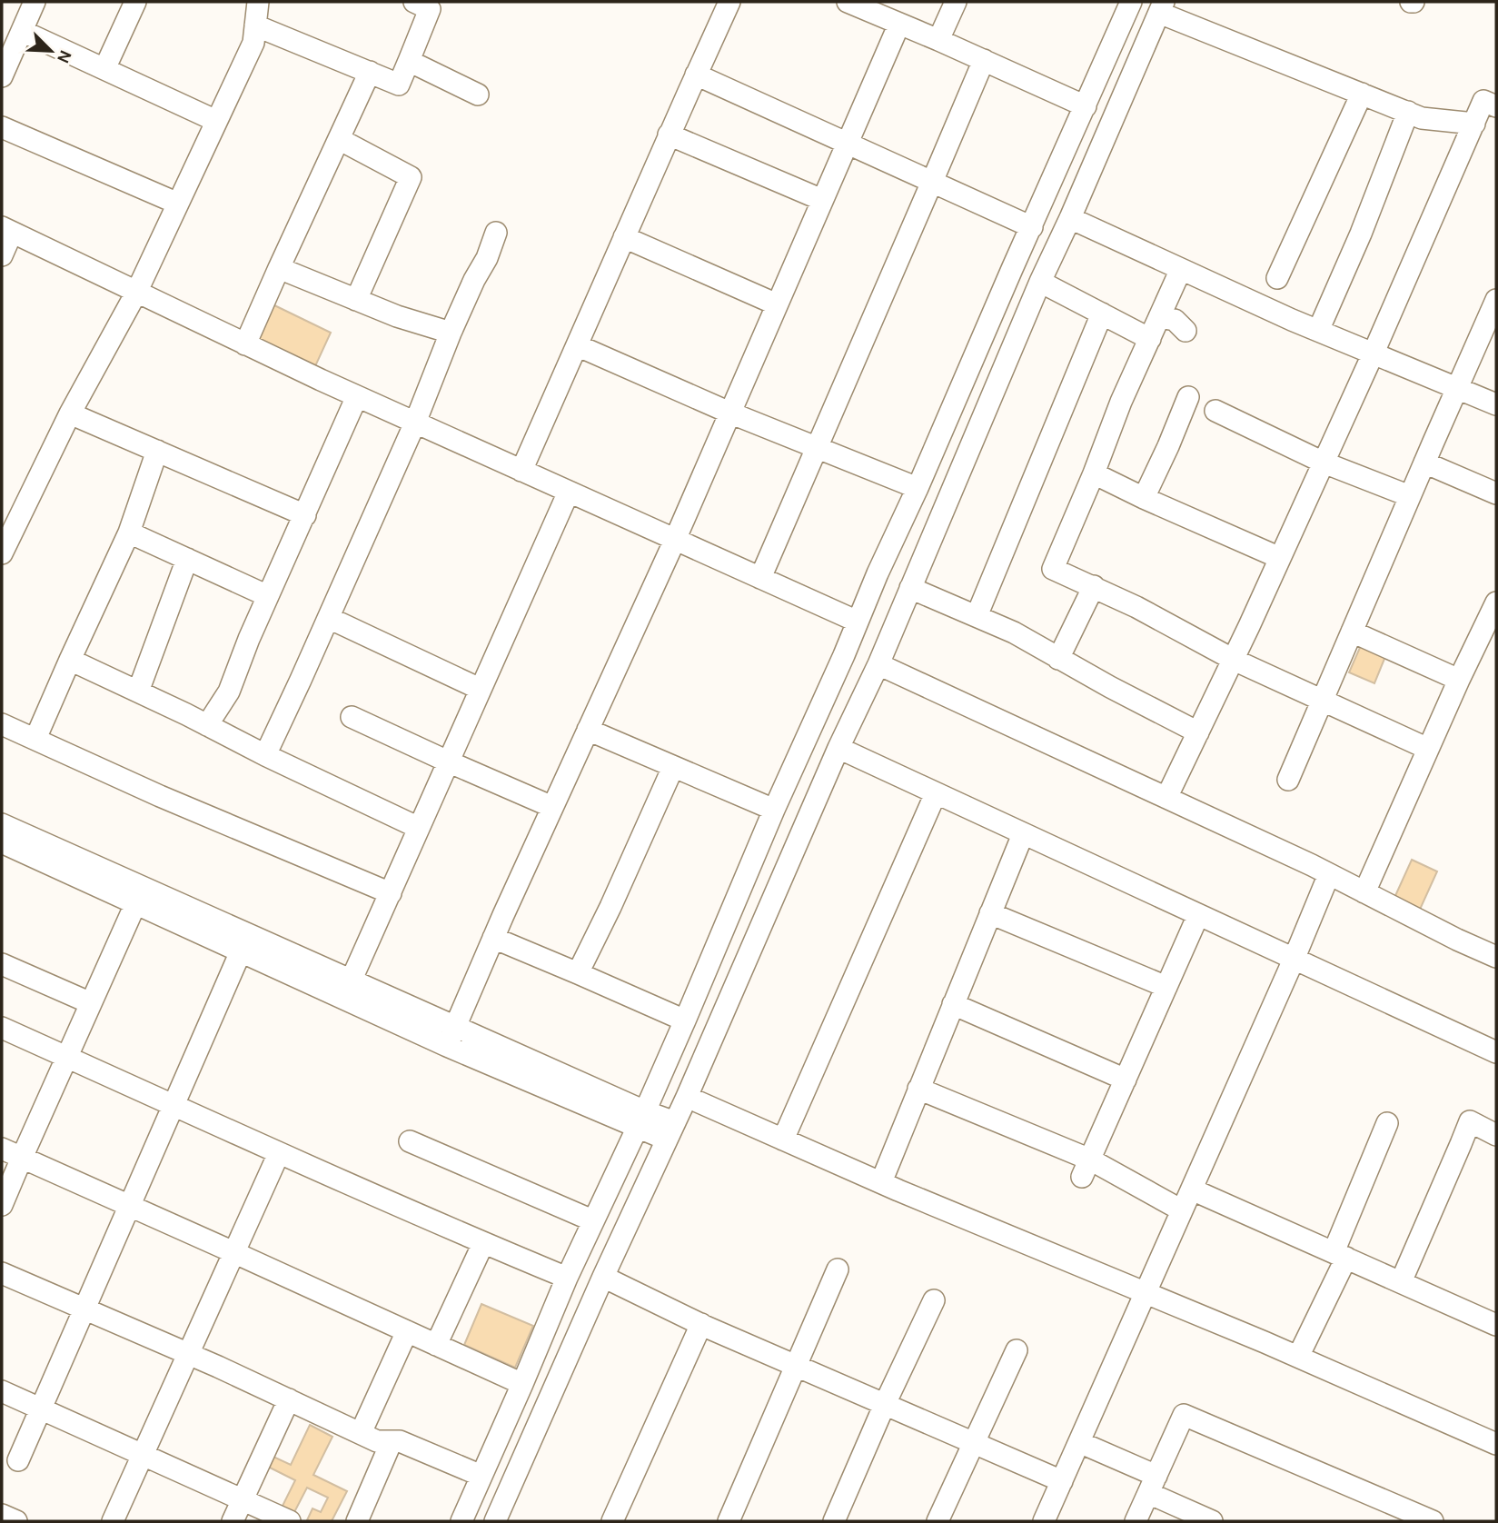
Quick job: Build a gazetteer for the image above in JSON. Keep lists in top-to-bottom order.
{
  "north": "bottom right"
}
